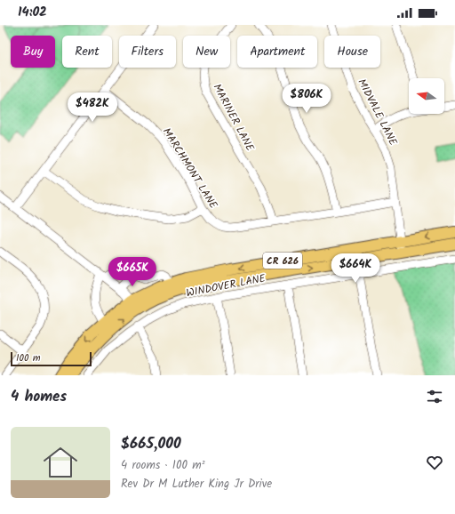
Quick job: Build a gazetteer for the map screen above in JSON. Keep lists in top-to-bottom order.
{
  "streets": {
    "main road": ["CR 626"],
    "street": [
      "MIDVALE LANE",
      "MARINER LANE",
      "MARCHMONT LANE",
      "WINDOVER LANE"
    ]
  },
  "crossings": [
    ["MIDVALE LANE", "MARCHMONT LANE"],
    ["MIDVALE LANE", "CR 626"],
    ["MARINER LANE", "MARCHMONT LANE"]
  ],
  "scale_bar": "100 m",
  "north": "left",
  "page": {
    "status": "14:02",
    "chip": [
      "Buy",
      "Rent",
      "Filters",
      "New",
      "Apartment",
      "House"
    ],
    "price": [
      "$806K",
      "$482K",
      "$664K",
      "$665K"
    ],
    "scale": "100 m",
    "heading": "4 homes",
    "list": [
      {
        "name": "$665,000",
        "note": "4 rooms · 100 m² · Rev Dr M Luther King Jr Drive"
      }
    ]
  }
}
